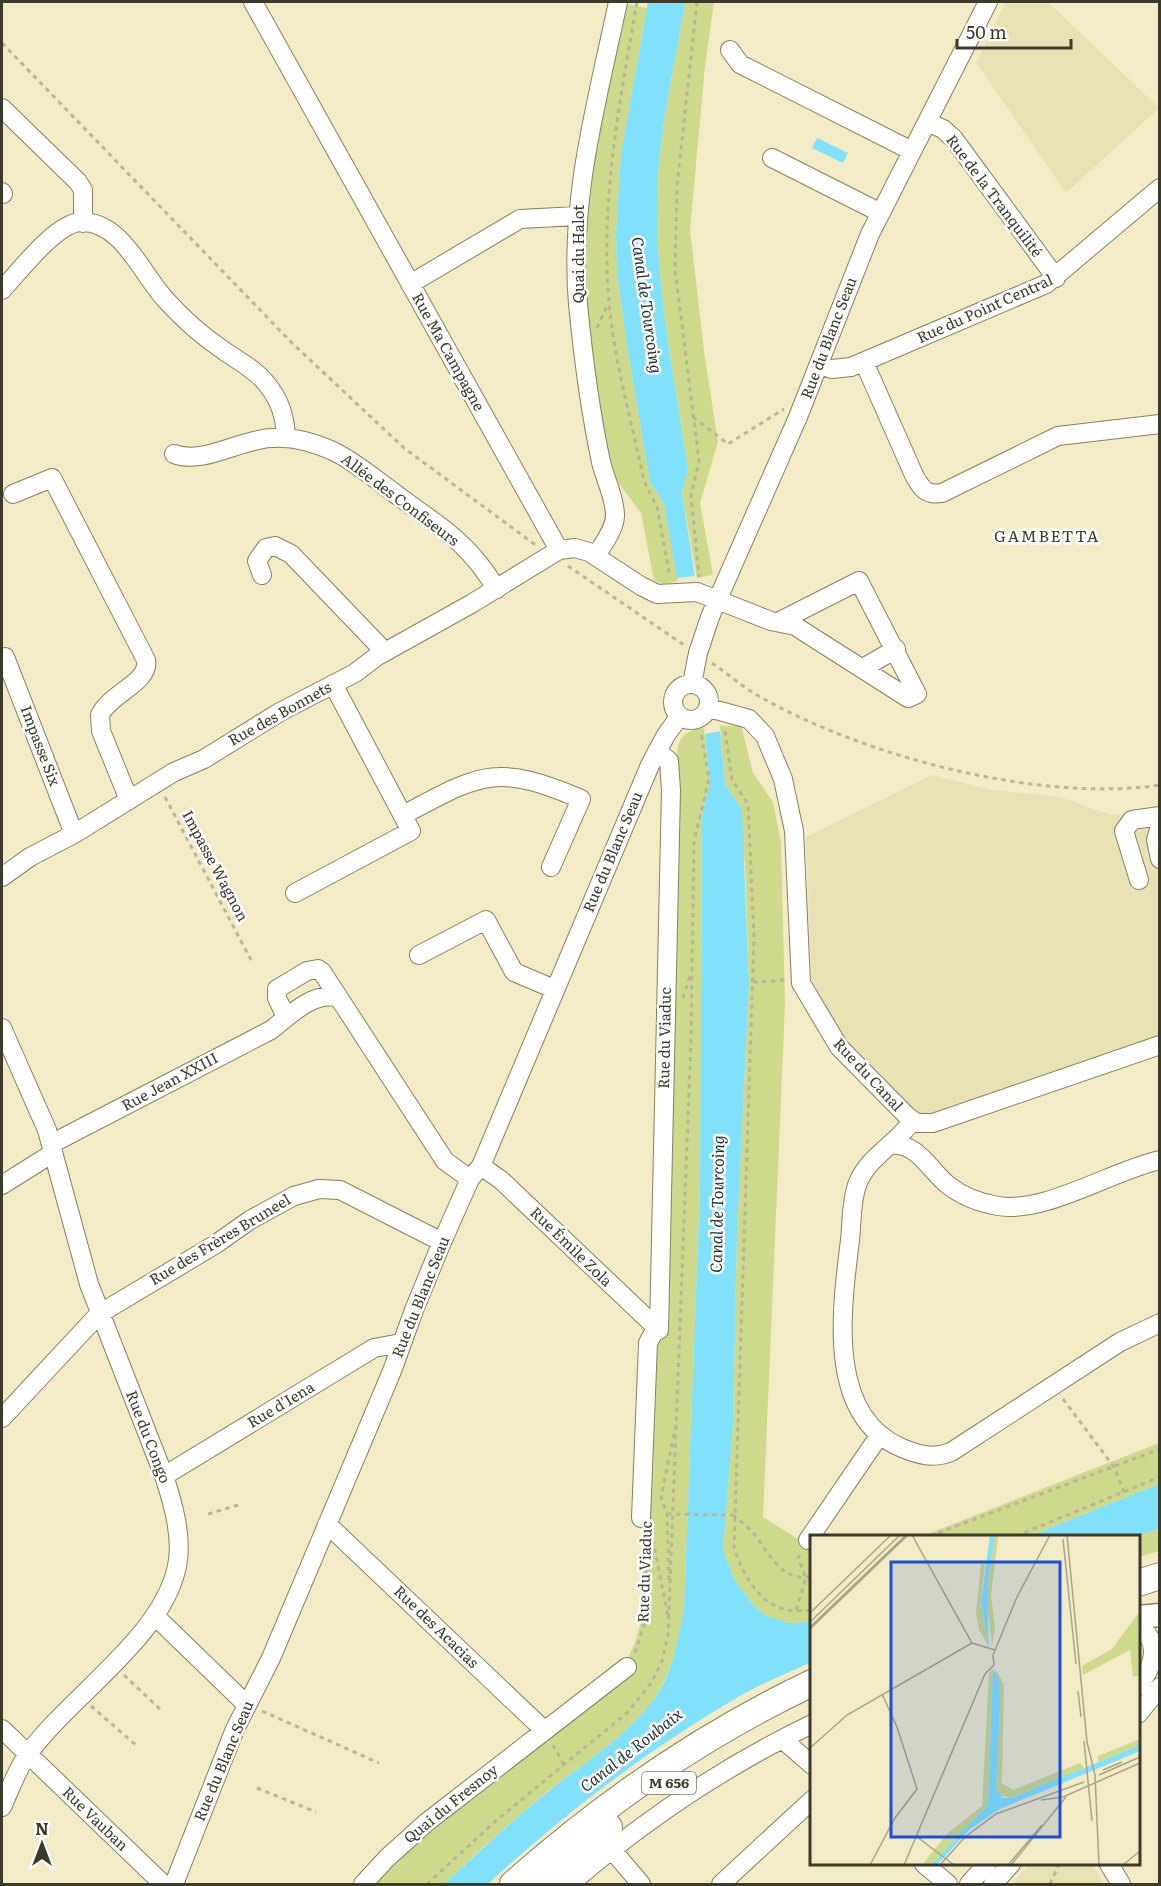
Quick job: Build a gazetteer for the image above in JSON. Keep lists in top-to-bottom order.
{
  "streets": {
    "highway": ["M 656"],
    "street": [
      "Rue de la Tranquilité",
      "Quai du Halot",
      "Rue du Point Central",
      "Rue du Blanc Seau",
      "Rue Ma Campagne",
      "Allée des Confiseurs",
      "Rue des Bonnets",
      "Impasse Six",
      "Rue du Viaduc",
      "Rue du Canal",
      "Rue Jean XXIII",
      "Rue des Frères Bruneel",
      "Rue Émile Zola",
      "Rue d'Iena",
      "Rue du Congo",
      "Rue des Acacias",
      "Quai du Fresnoy",
      "Rue Vauban"
    ],
    "path": ["Impasse Wagnon"]
  },
  "crossings": [
    ["Rue de la Tranquilité", "Rue du Point Central"],
    ["Rue de la Tranquilité", "Rue du Blanc Seau"],
    ["Rue du Point Central", "Rue du Blanc Seau"],
    ["Rue du Blanc Seau", "Rue du Viaduc"],
    ["Rue du Blanc Seau", "Rue du Canal"],
    ["Rue du Blanc Seau", "Rue des Frères Bruneel"],
    ["Rue du Blanc Seau", "Rue Émile Zola"],
    ["Rue du Blanc Seau", "Rue d'Iena"],
    ["Rue du Blanc Seau", "Rue des Acacias"],
    ["Rue du Blanc Seau", "Rue Vauban"],
    ["Rue Ma Campagne", "Rue des Bonnets"],
    ["Allée des Confiseurs", "Rue des Bonnets"],
    ["Rue des Bonnets", "Impasse Six"],
    ["Rue des Bonnets", "Impasse Wagnon"],
    ["Rue du Viaduc", "Rue Émile Zola"],
    ["Rue Jean XXIII", "Rue du Congo"],
    ["Rue des Frères Bruneel", "Rue du Congo"],
    ["Rue d'Iena", "Rue du Congo"],
    ["Rue du Congo", "Rue Vauban"],
    ["Rue des Acacias", "Quai du Fresnoy"]
  ],
  "districts": ["GAMBETTA"],
  "water": ["Canal de Tourcoing", "Canal de Roubaix"],
  "scale_bar": "50 m",
  "north": "top"
}
